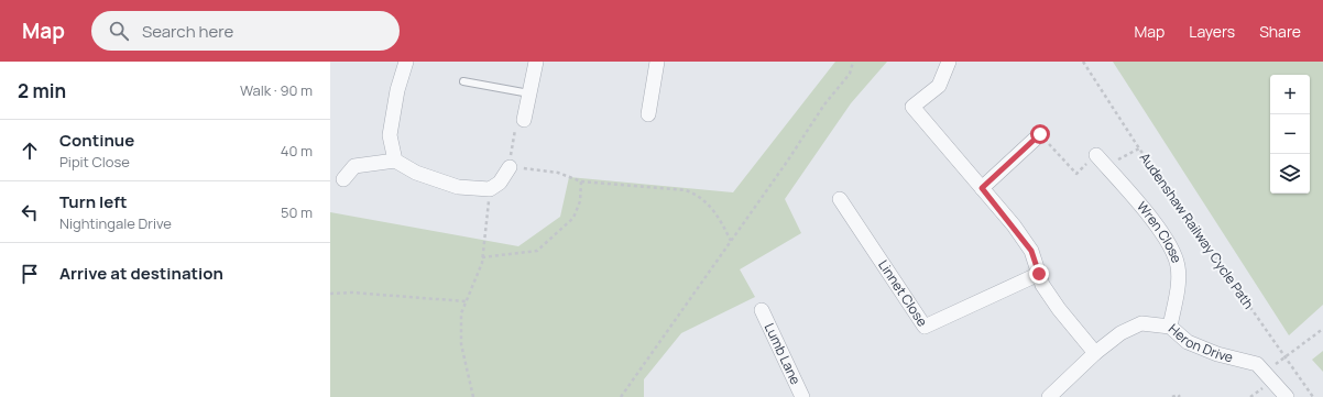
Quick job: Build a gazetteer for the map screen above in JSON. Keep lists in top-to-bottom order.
{
  "streets": {
    "street": [
      "Wren Close",
      "Linnet Close",
      "Heron Drive",
      "Lumb Lane"
    ],
    "path": ["Audenshaw Railway Cycle Path"]
  },
  "crossings": [
    ["Wren Close", "Heron Drive"]
  ],
  "page": {
    "header": "Map",
    "search": "Search here",
    "nav": ["Map", "Layers", "Share"],
    "heading": ["2 min", "Walk · 90 m"],
    "map_buttons": ["+", "−"],
    "list": [
      ["Continue", "Pipit Close", "40 m"],
      ["Turn left", "Nightingale Drive", "50 m"],
      "Arrive at destination"
    ]
  }
}
